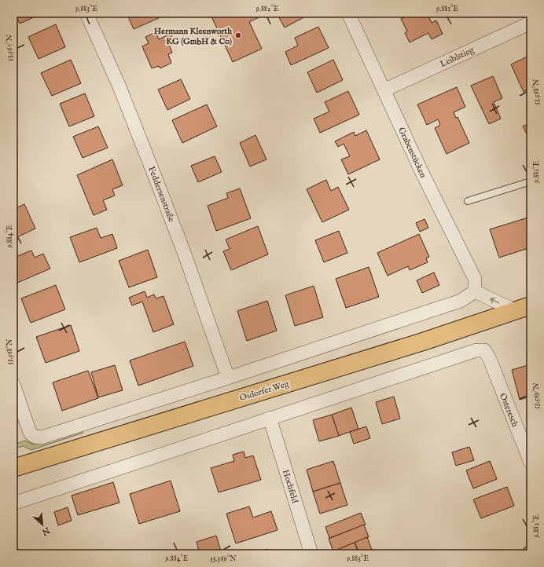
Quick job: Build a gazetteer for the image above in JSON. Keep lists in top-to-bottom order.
{
  "streets": {
    "main road": ["Osdorfer Weg"],
    "street": [
      "Leiblstieg",
      "Grabenstücken",
      "Feddersenstraße",
      "Osteresch",
      "Hochfeld"
    ]
  },
  "crossings": [
    ["Leiblstieg", "Grabenstücken"],
    ["Osteresch", "Hochfeld"]
  ],
  "places": ["Hermann Kleenworth KG (GmbH & Co)"],
  "north": "bottom right",
  "coordinates": [
    "9.883°E",
    "9.882°E",
    "9.881°E",
    "53.567°N",
    "53.568°N",
    "9.884°E",
    "53.569°N"
  ]
}
